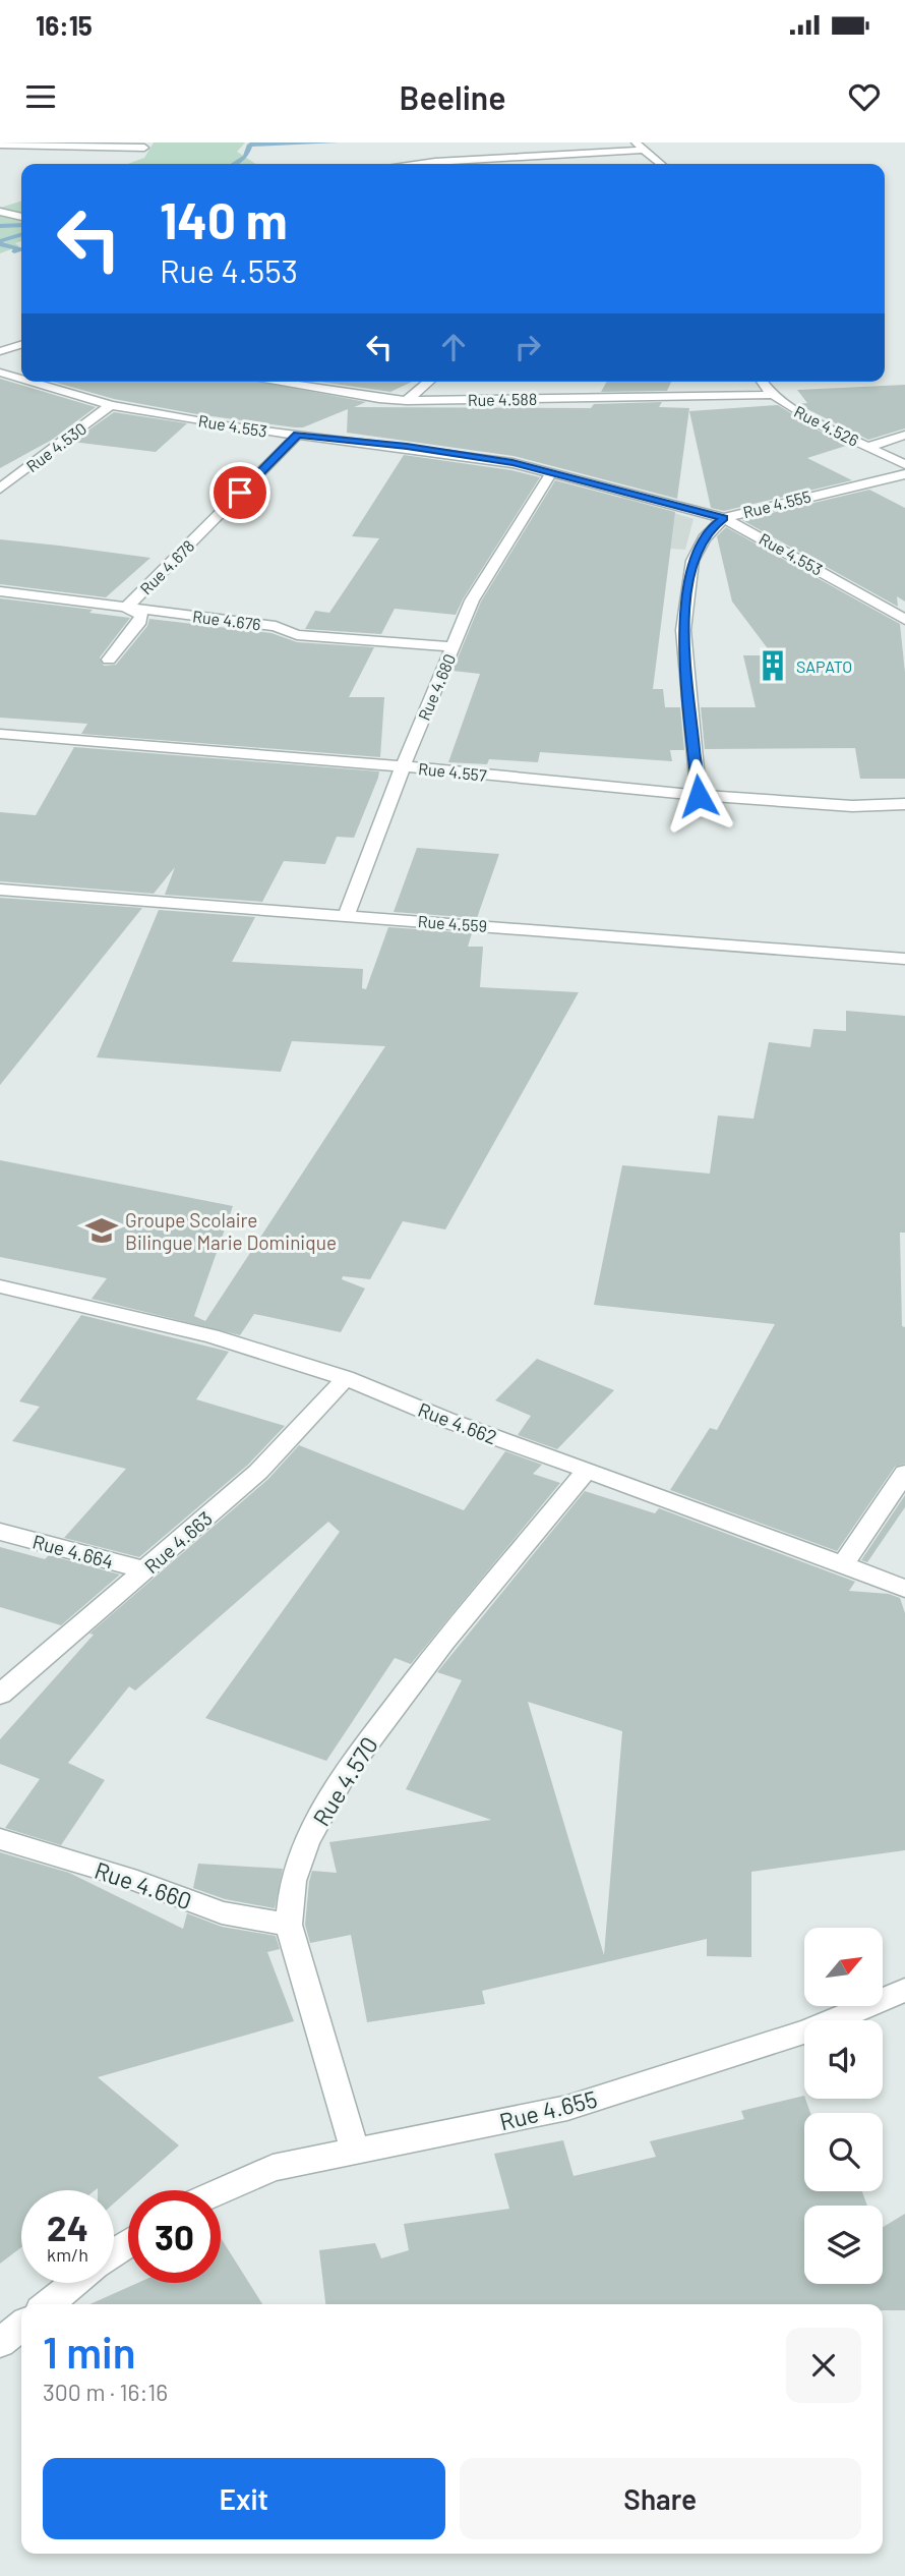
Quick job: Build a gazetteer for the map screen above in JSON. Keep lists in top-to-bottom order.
{
  "streets": {
    "street": [
      "Rue 4.588",
      "Rue 4.553",
      "Rue 4.526",
      "Rue 4.530",
      "Rue 4.555",
      "Rue 4.678",
      "Rue 4.676",
      "Rue 4.680",
      "Rue 4.557",
      "Rue 4.559",
      "Rue 4.662",
      "Rue 4.663",
      "Rue 4.664",
      "Rue 4.570",
      "Rue 4.660",
      "Rue 4.655"
    ]
  },
  "crossings": [
    ["Rue 4.588", "Rue 4.526"],
    ["Rue 4.553", "Rue 4.530"],
    ["Rue 4.553", "Rue 4.555"],
    ["Rue 4.553", "Rue 4.678"],
    ["Rue 4.553", "Rue 4.680"],
    ["Rue 4.555", "Rue 4.557"],
    ["Rue 4.678", "Rue 4.676"],
    ["Rue 4.676", "Rue 4.680"],
    ["Rue 4.680", "Rue 4.557"],
    ["Rue 4.680", "Rue 4.559"],
    ["Rue 4.662", "Rue 4.663"],
    ["Rue 4.662", "Rue 4.570"],
    ["Rue 4.663", "Rue 4.664"],
    ["Rue 4.570", "Rue 4.660"],
    ["Rue 4.570", "Rue 4.655"]
  ],
  "places": {
    "building": ["SAPATO"],
    "school or university": ["Groupe Scolaire Bilingue Marie Dominique"]
  },
  "north": "top right",
  "page": {
    "status": "16:15",
    "header": "Beeline",
    "turn": ["140 m", "Rue 4.553"],
    "speed": "24 km/h",
    "limit": "30",
    "heading": ["1 min", "300 m · 16:16"],
    "buttons": ["Exit", "Share"]
  }
}
